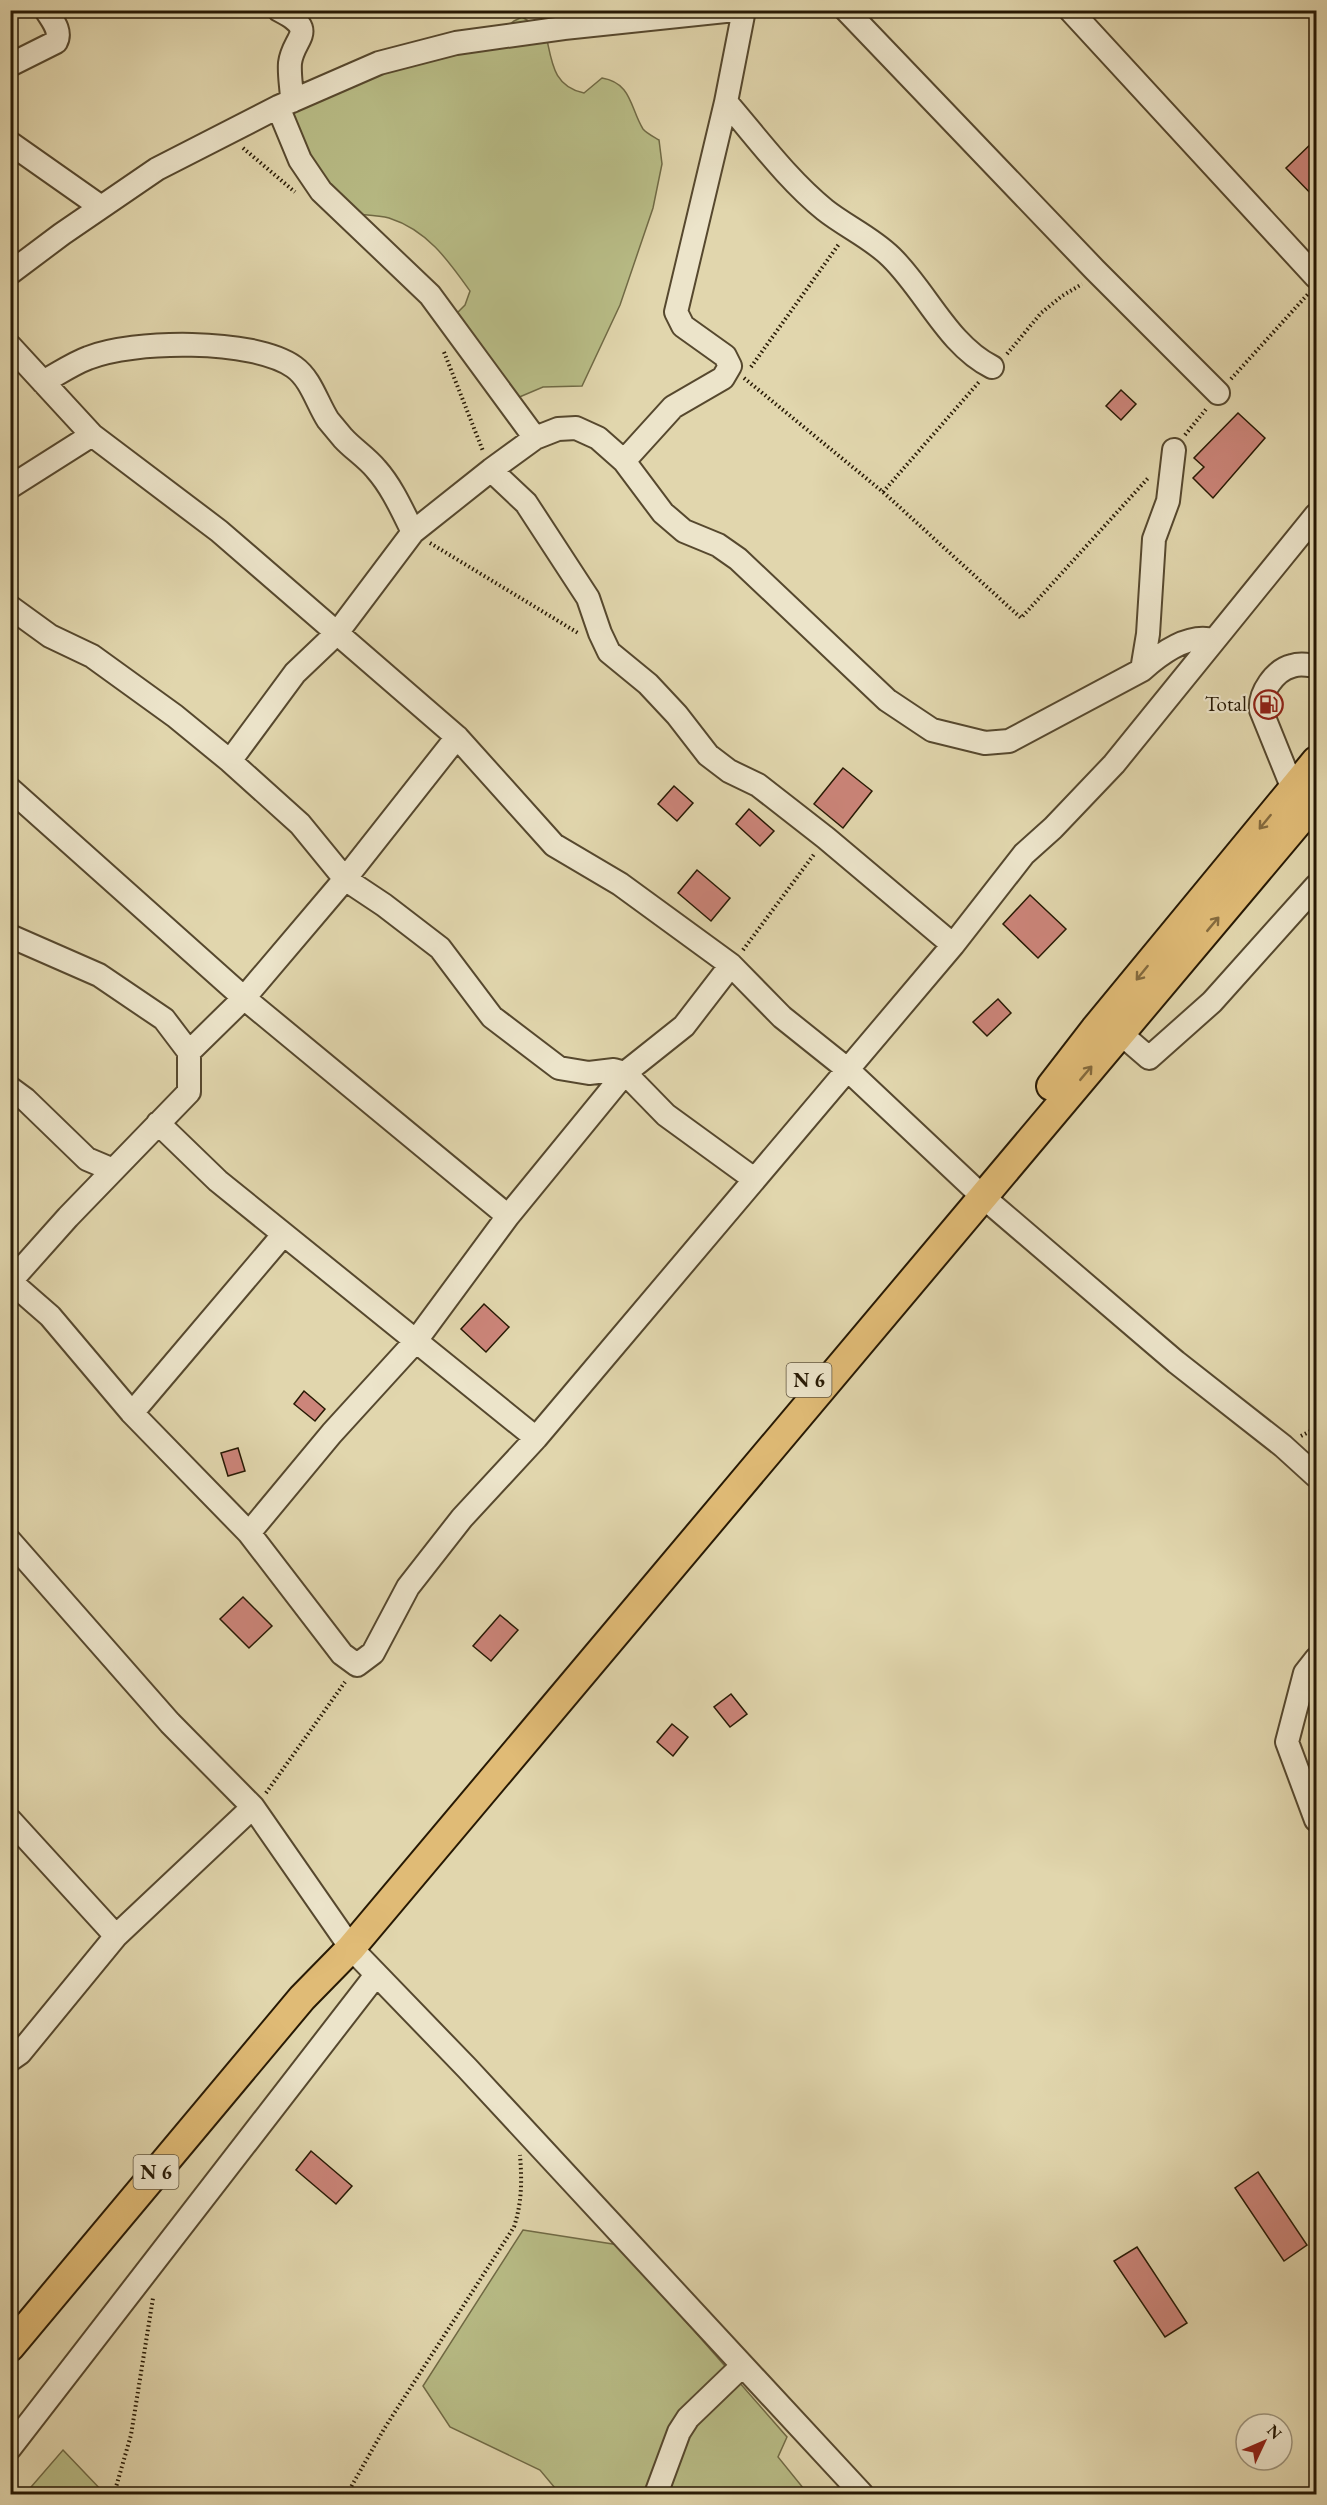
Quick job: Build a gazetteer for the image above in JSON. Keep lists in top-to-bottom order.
{
  "streets": {
    "main road": ["N 6"]
  },
  "places": {
    "fuel station": ["Total"]
  },
  "north": "top right"
}
